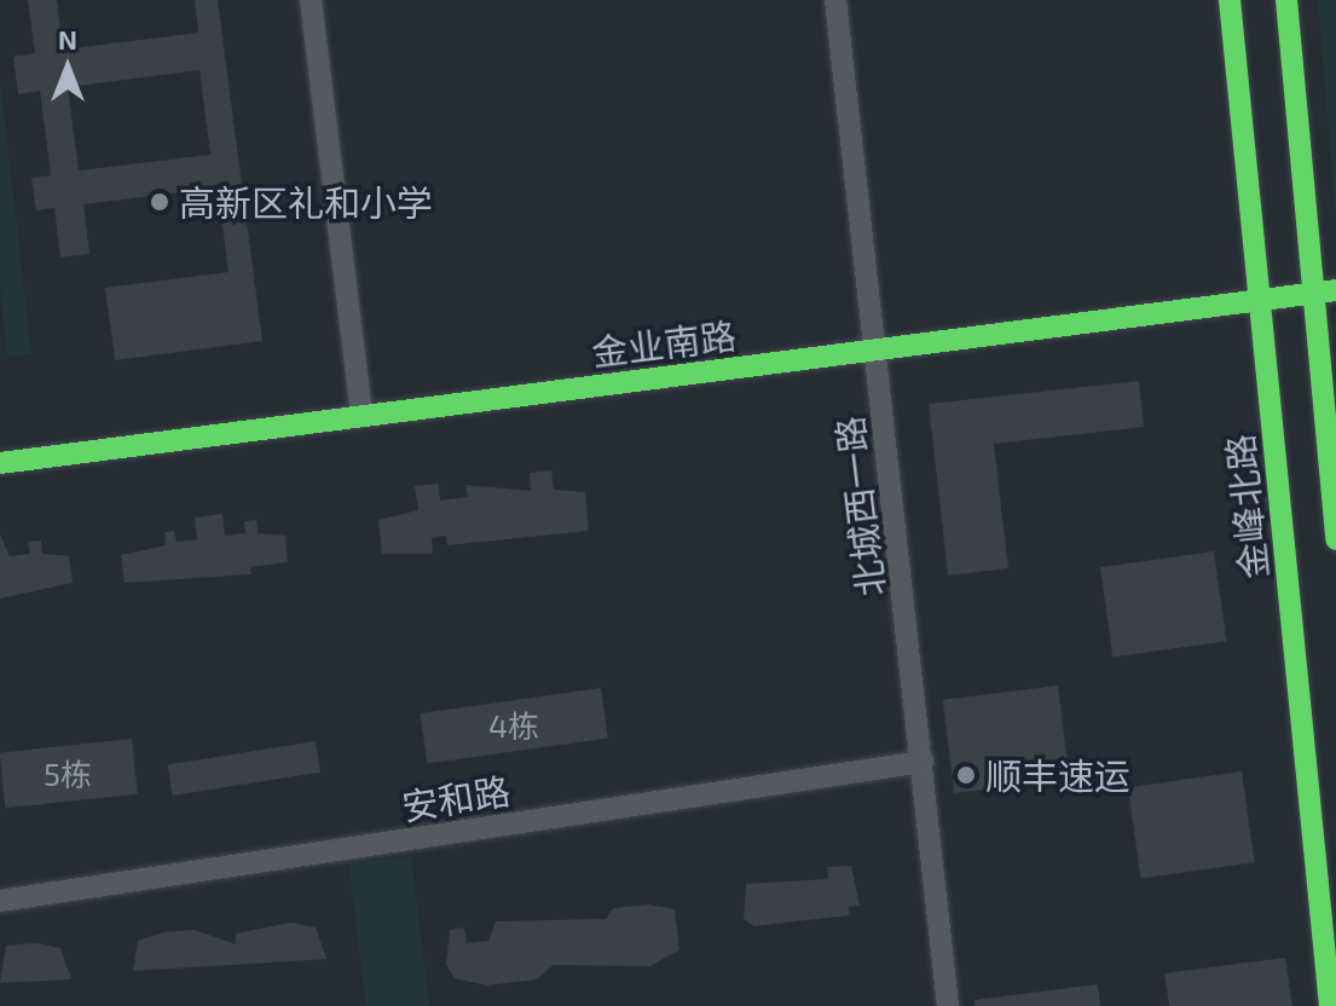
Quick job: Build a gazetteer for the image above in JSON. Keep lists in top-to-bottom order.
{
  "streets": {
    "main road": ["金业南路", "金峰北路"],
    "street": ["北城西一路", "安和路"]
  },
  "crossings": [
    ["金业南路", "北城西一路"],
    ["金业南路", "金峰北路"],
    ["北城西一路", "安和路"]
  ],
  "places": ["高新区礼和小学", "顺丰速运"],
  "house_numbers": ["4栋", "5栋"],
  "north": "top"
}
